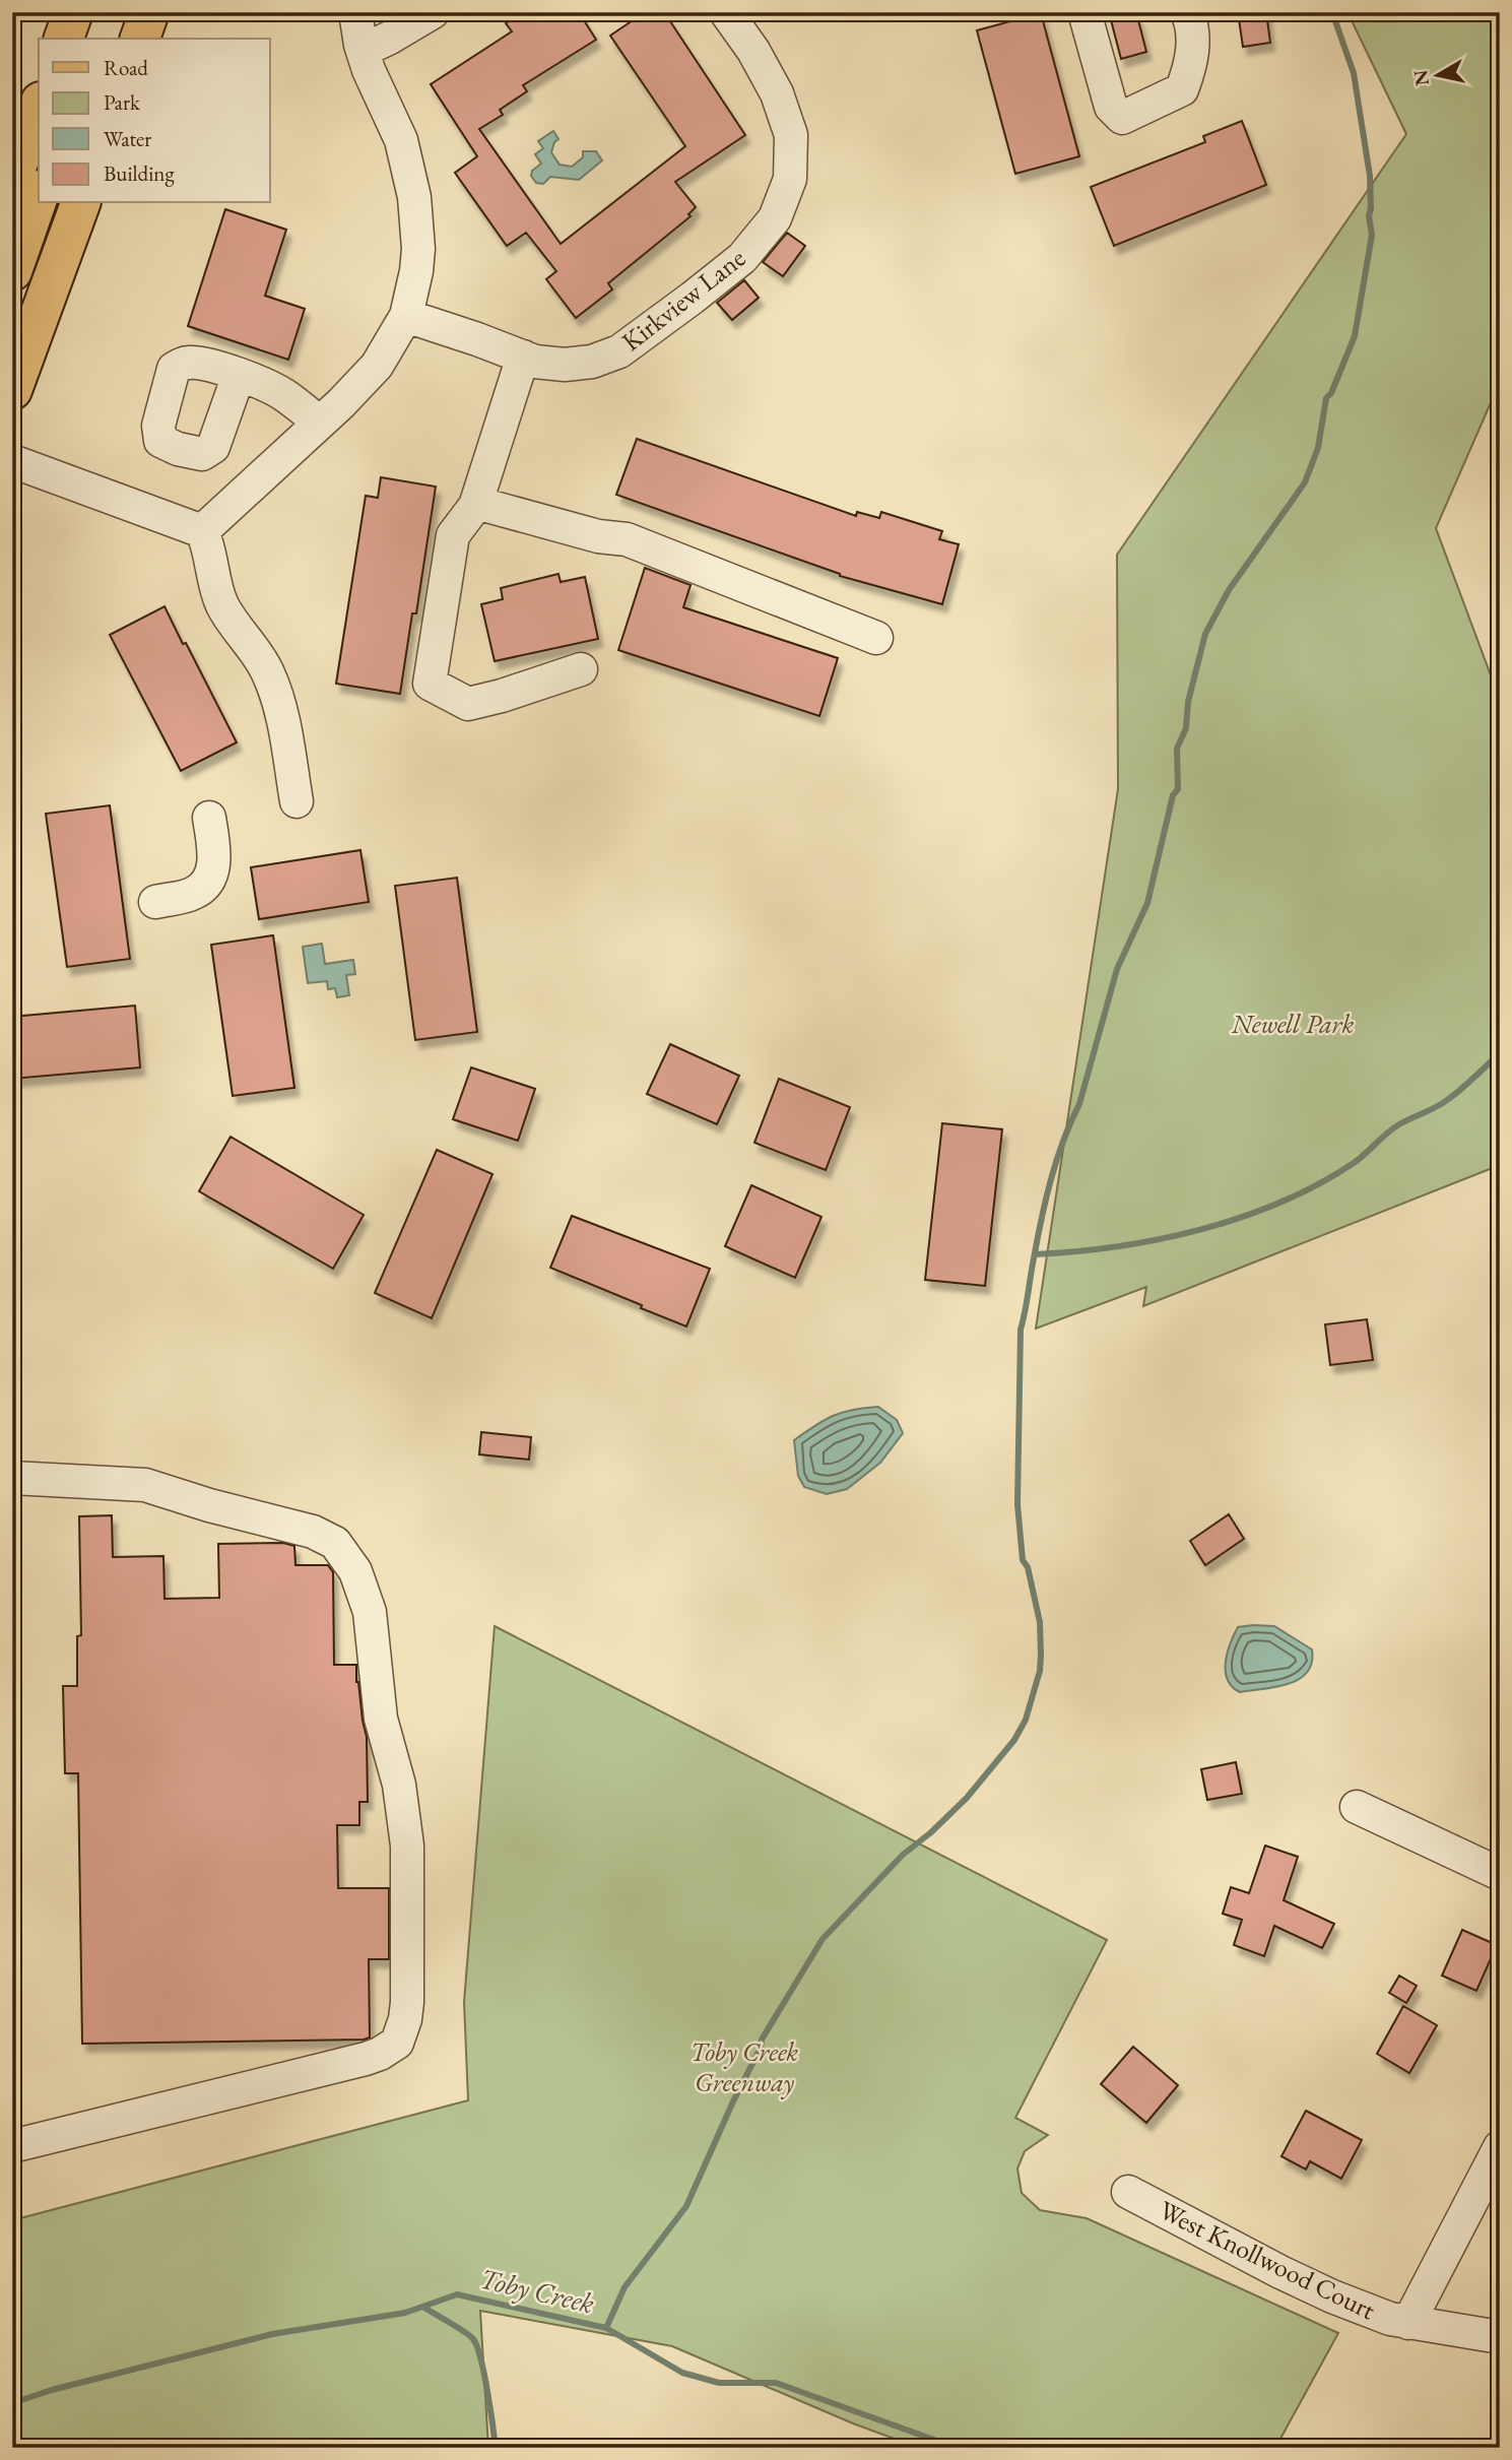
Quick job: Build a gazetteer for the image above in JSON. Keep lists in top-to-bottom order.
{
  "streets": {
    "street": ["Kirkview Lane", "West Knollwood Court"]
  },
  "water": ["Toby Creek"],
  "parks": ["Newell Park", "Toby Creek Greenway"],
  "legend": [
    "Road",
    "Park",
    "Water",
    "Building"
  ],
  "north": "left"
}
